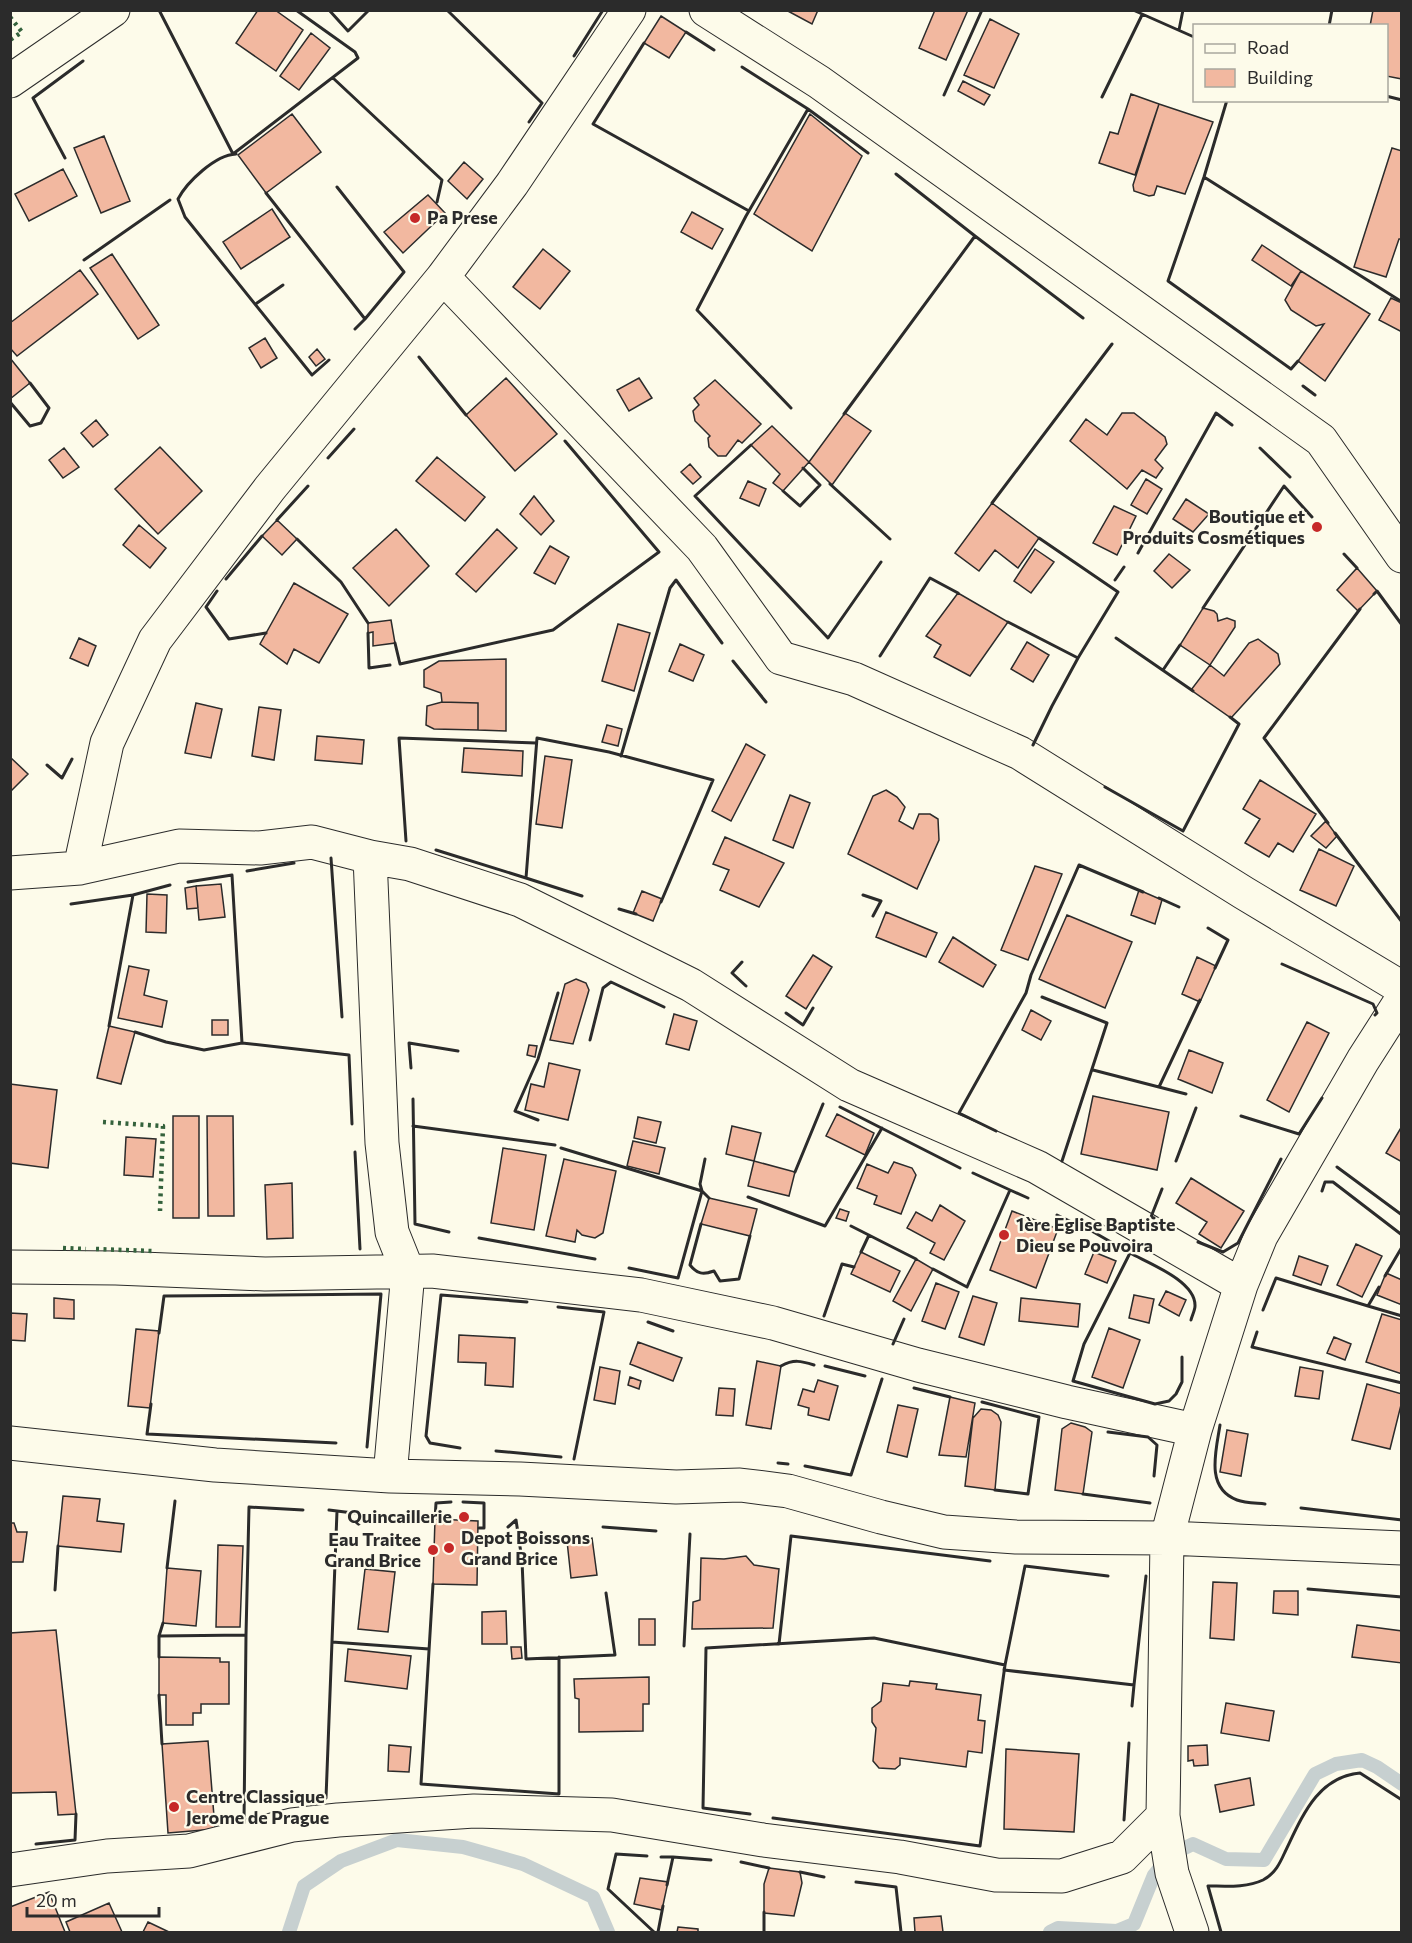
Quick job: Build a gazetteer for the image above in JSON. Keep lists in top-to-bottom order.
{
  "places": [
    "Pa Prese",
    "Boutique et Produits Cosmétiques",
    "1ère Eglise Baptiste Dieu se Pouvoira",
    "Quincaillerie",
    "Depot Boissons Grand Brice",
    "Eau Traitee Grand Brice",
    "Centre Classique Jerome de Prague"
  ],
  "legend": ["Road", "Building"],
  "scale_bar": "20 m"
}
